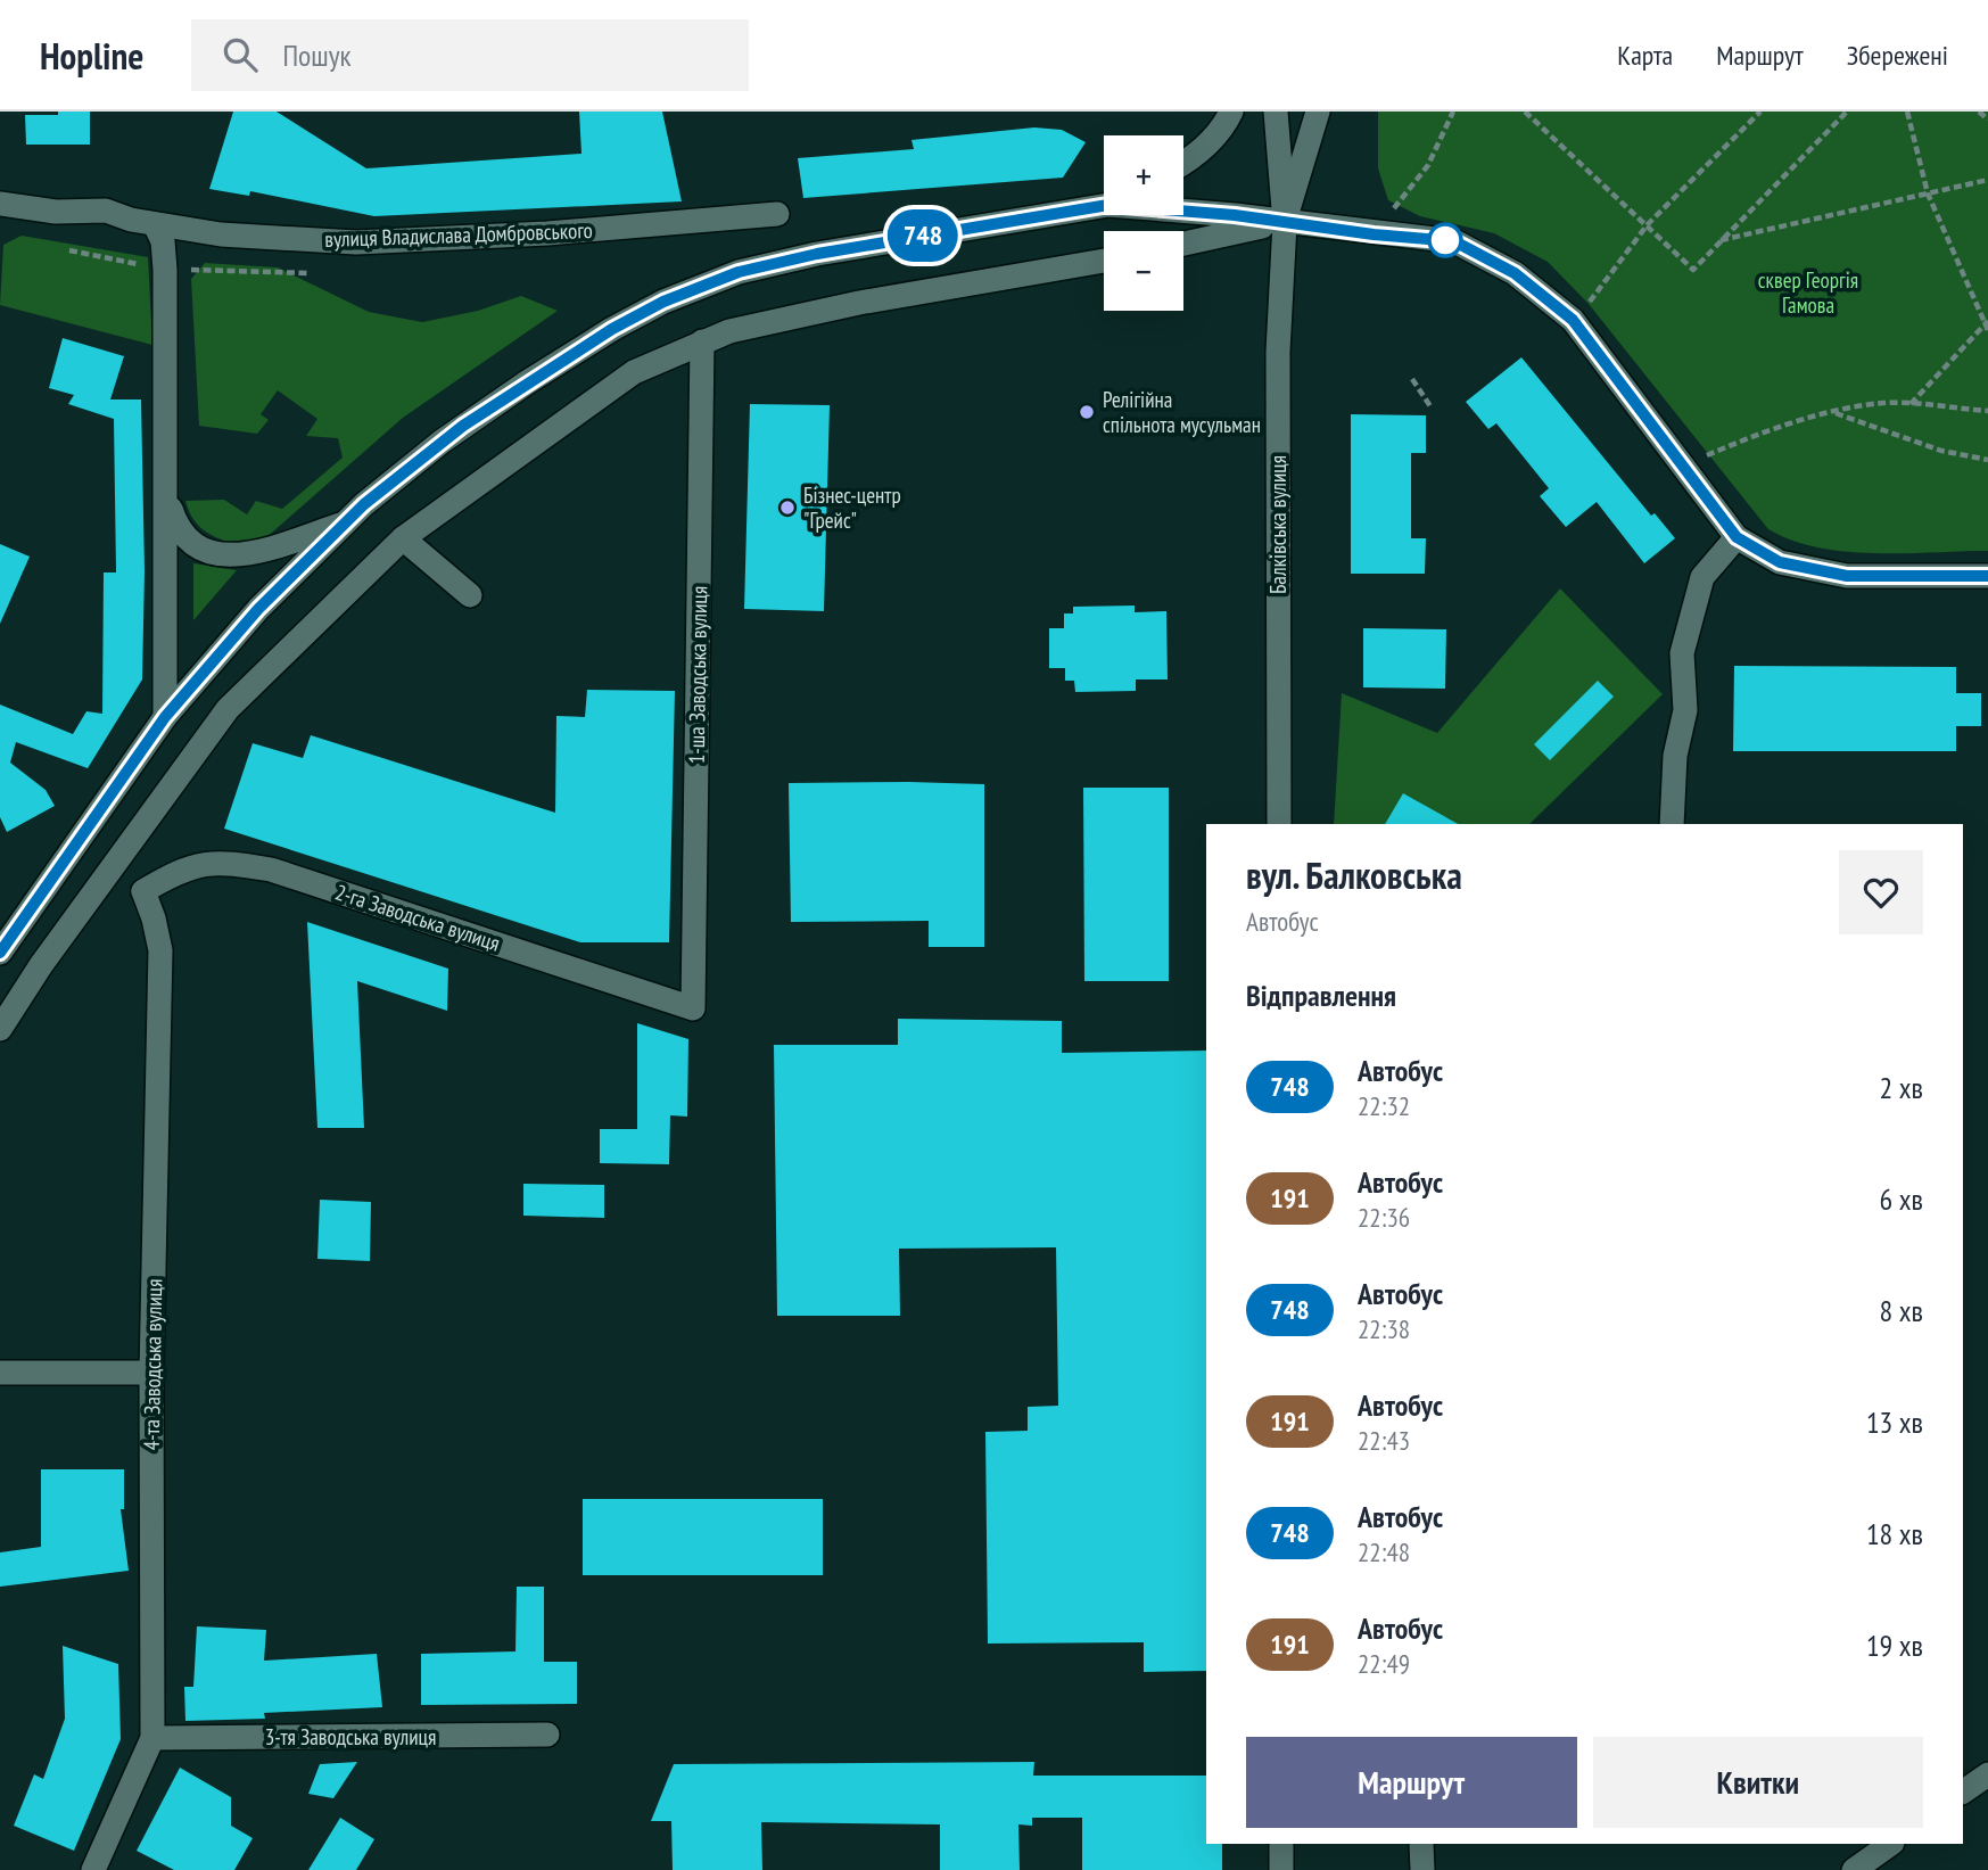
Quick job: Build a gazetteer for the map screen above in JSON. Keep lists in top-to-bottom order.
{
  "streets": {
    "street": [
      "вулиця Владислава Домбровського",
      "Балківська вулиця",
      "1-ша Заводська вулиця",
      "2-га Заводська вулиця",
      "4-та Заводська вулиця",
      "3-тя Заводська вулиця"
    ]
  },
  "crossings": [
    ["1-ша Заводська вулиця", "2-га Заводська вулиця"],
    ["2-га Заводська вулиця", "4-та Заводська вулиця"],
    ["4-та Заводська вулиця", "3-тя Заводська вулиця"]
  ],
  "parks": ["сквер Георгія Гамова"],
  "places": ["Релігійна спільнота мусульман", "Бізнес-центр \"Грейс\""],
  "lines": ["bus line 748"],
  "page": {
    "header": "Hopline",
    "search": "Пошук",
    "nav": ["Карта", "Маршрут", "Збережені"],
    "on_map": "748",
    "map_buttons": ["+", "−"],
    "heading": [
      ["вул. Балковська", "Автобус"],
      "Відправлення"
    ],
    "list": [
      {
        "mark": "748",
        "name": "Автобус",
        "note": "22:32",
        "value": "2 хв"
      },
      {
        "mark": "191",
        "name": "Автобус",
        "note": "22:36",
        "value": "6 хв"
      },
      {
        "mark": "748",
        "name": "Автобус",
        "note": "22:38",
        "value": "8 хв"
      },
      {
        "mark": "191",
        "name": "Автобус",
        "note": "22:43",
        "value": "13 хв"
      },
      {
        "mark": "748",
        "name": "Автобус",
        "note": "22:48",
        "value": "18 хв"
      },
      {
        "mark": "191",
        "name": "Автобус",
        "note": "22:49",
        "value": "19 хв"
      }
    ],
    "buttons": ["Маршрут", "Квитки"]
  }
}
